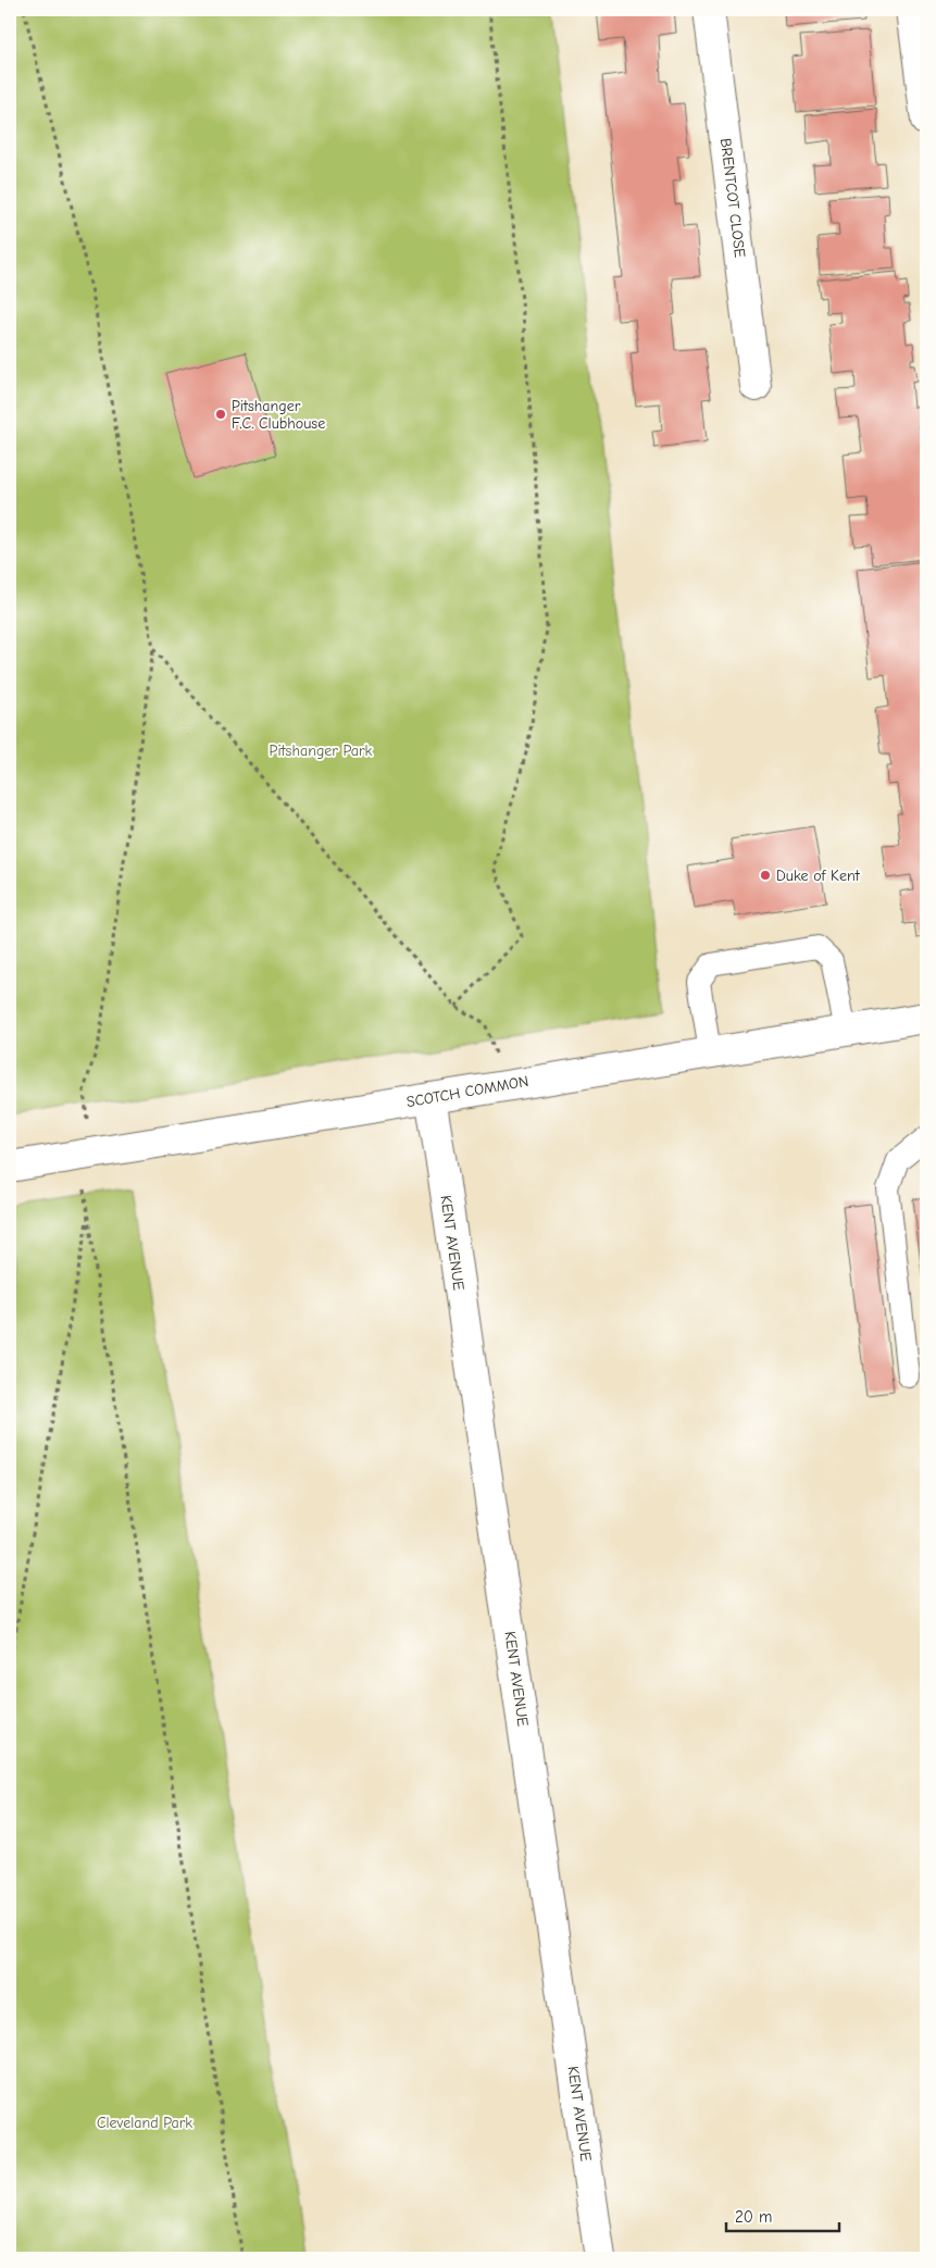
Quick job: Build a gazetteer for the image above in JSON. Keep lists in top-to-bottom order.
{
  "streets": {
    "street": ["BRENTCOT CLOSE", "SCOTCH COMMON", "KENT AVENUE"]
  },
  "crossings": [
    ["SCOTCH COMMON", "KENT AVENUE"]
  ],
  "parks": ["Pitshanger Park", "Cleveland Park"],
  "places": ["Pitshanger F.C. Clubhouse", "Duke of Kent"],
  "scale_bar": "20 m"
}
